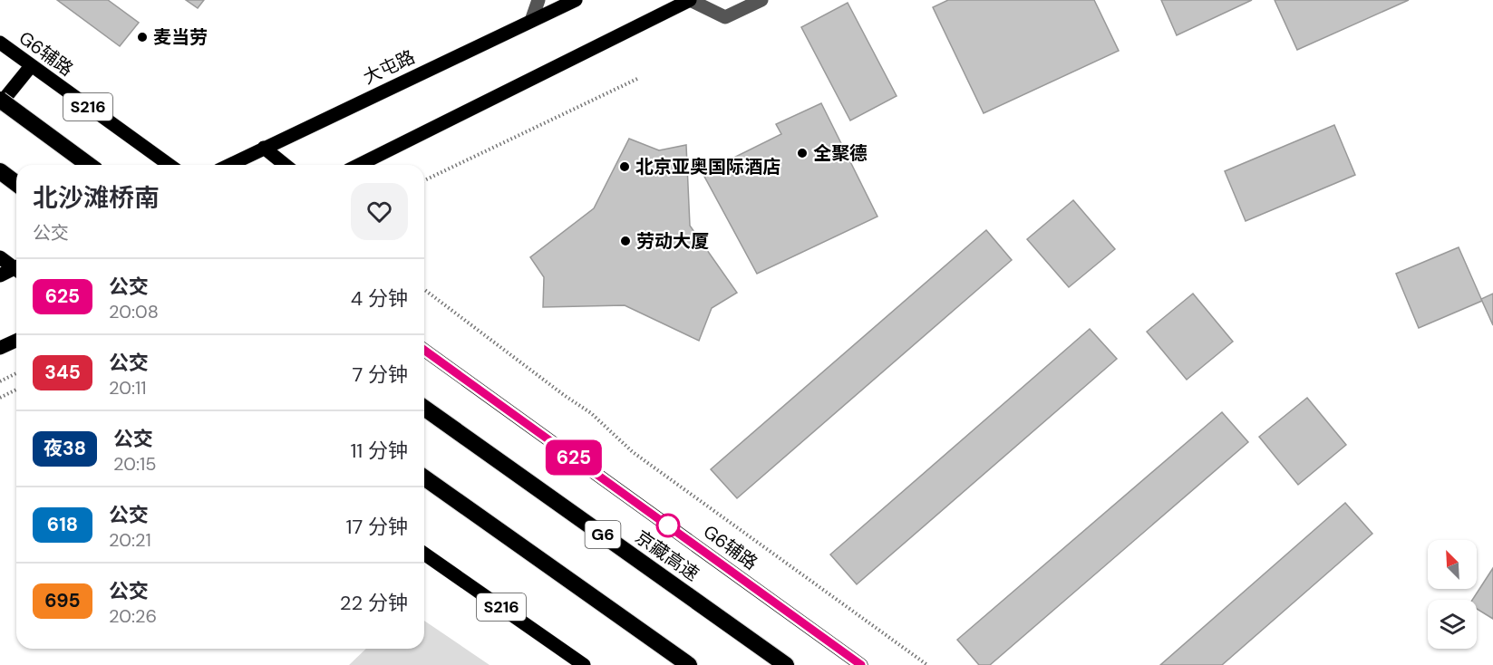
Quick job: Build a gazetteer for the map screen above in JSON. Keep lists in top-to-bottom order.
{
  "streets": {
    "highway": ["G6", "京藏高速"],
    "main road": ["G6辅路", "大屯路", "S216"]
  },
  "places": [
    "麦当劳",
    "全聚德",
    "北京亚奥国际酒店",
    "劳动大厦"
  ],
  "lines": ["bus line 625"],
  "north": "top left",
  "page": {
    "on_map": "625",
    "heading": ["北沙滩桥南", "公交"],
    "list": [
      {
        "mark": "625",
        "name": "公交",
        "note": "20:08",
        "value": "4 分钟"
      },
      {
        "mark": "345",
        "name": "公交",
        "note": "20:11",
        "value": "7 分钟"
      },
      {
        "mark": "夜38",
        "name": "公交",
        "note": "20:15",
        "value": "11 分钟"
      },
      {
        "mark": "618",
        "name": "公交",
        "note": "20:21",
        "value": "17 分钟"
      },
      {
        "mark": "695",
        "name": "公交",
        "note": "20:26",
        "value": "22 分钟"
      }
    ]
  }
}
